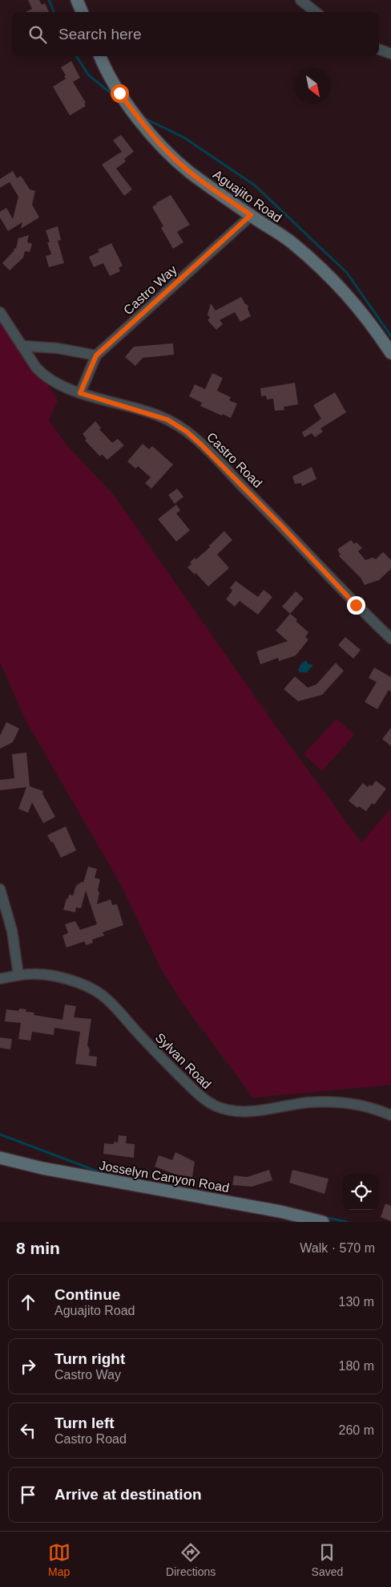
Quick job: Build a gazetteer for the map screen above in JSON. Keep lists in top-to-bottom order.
{
  "streets": {
    "street": [
      "Aguajito Road",
      "Castro Way",
      "Castro Road",
      "Sylvan Road",
      "Josselyn Canyon Road"
    ]
  },
  "crossings": [
    ["Aguajito Road", "Castro Way"],
    ["Castro Way", "Castro Road"]
  ],
  "north": "bottom right",
  "page": {
    "search": "Search here",
    "heading": ["8 min", "Walk · 570 m"],
    "list": [
      ["Continue", "Aguajito Road", "130 m"],
      ["Turn right", "Castro Way", "180 m"],
      ["Turn left", "Castro Road", "260 m"],
      "Arrive at destination"
    ],
    "nav": ["Map", "Directions", "Saved"]
  }
}
